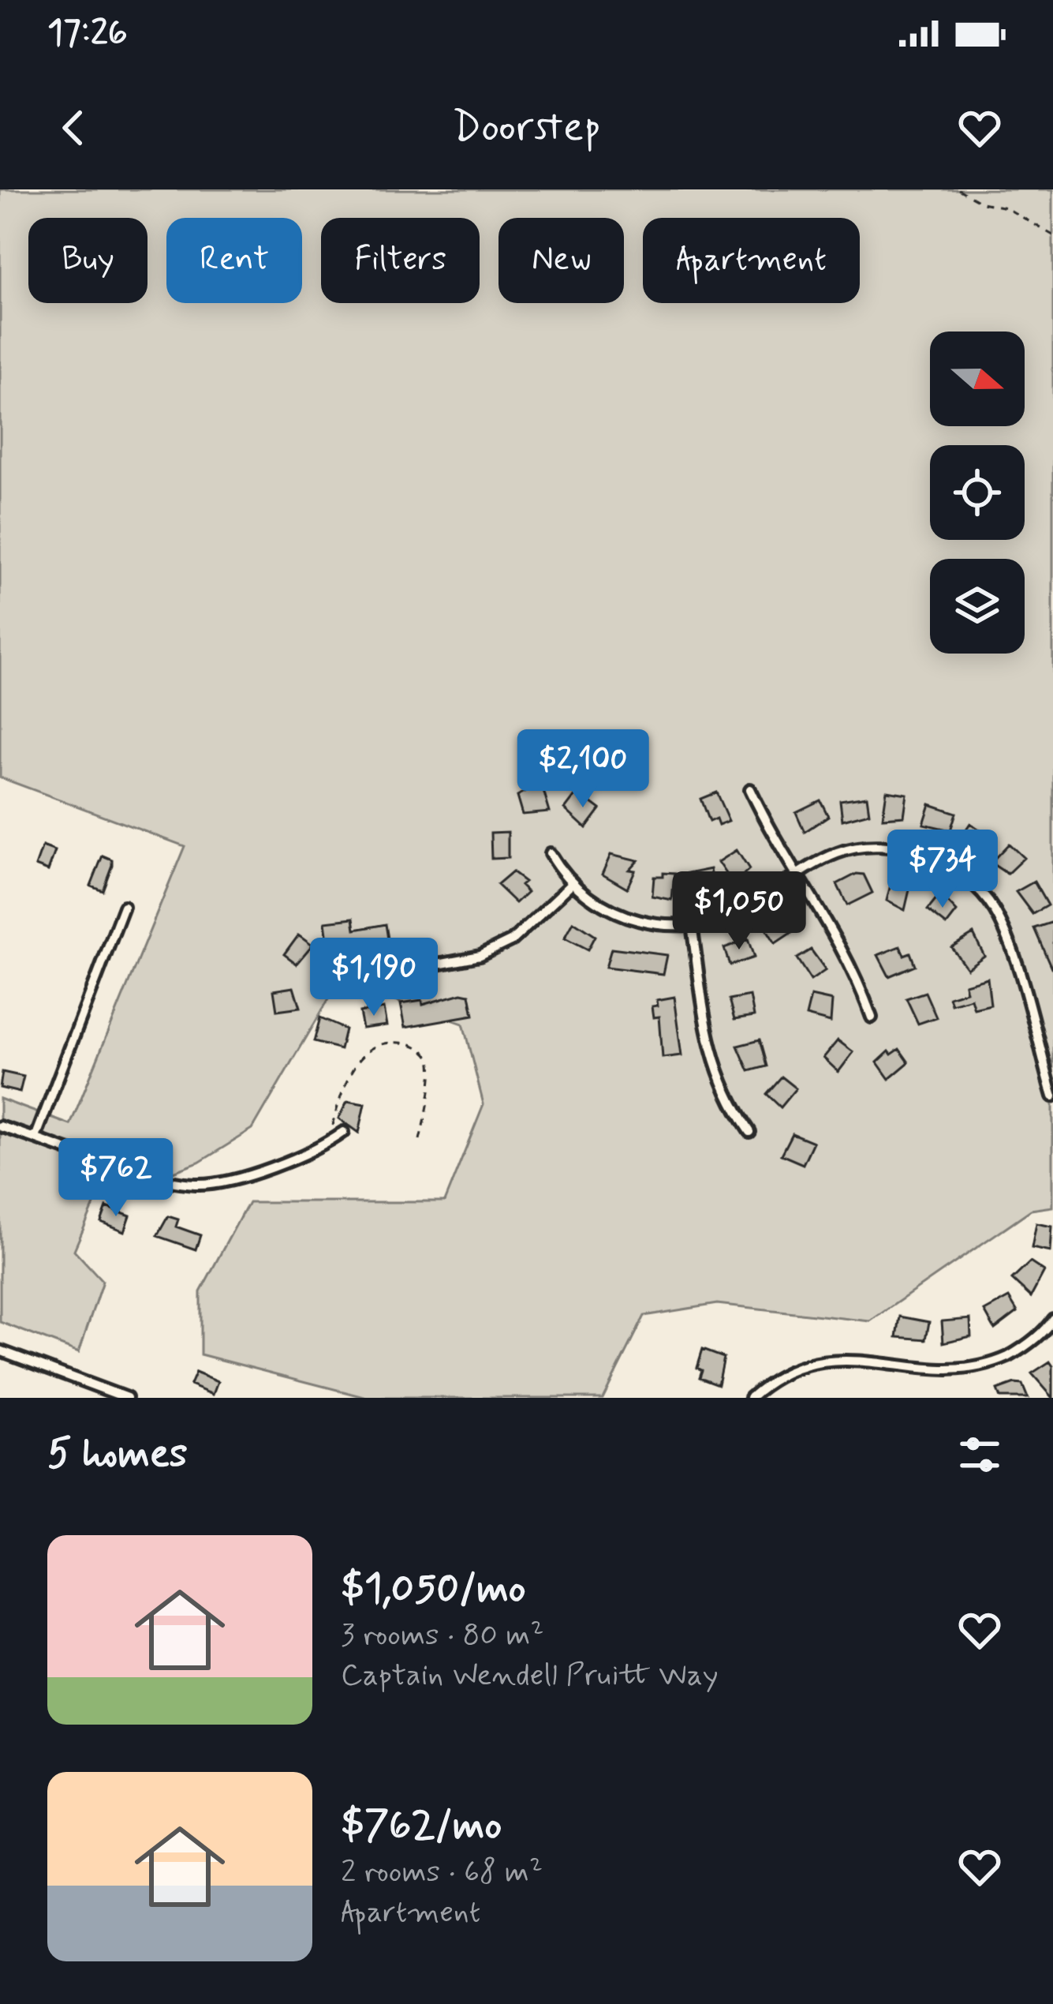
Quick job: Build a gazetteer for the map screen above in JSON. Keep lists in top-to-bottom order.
{
  "north": "right",
  "page": {
    "status": "17:26",
    "header": "Doorstep",
    "chip": [
      "Buy",
      "Rent",
      "Filters",
      "New",
      "Apartment"
    ],
    "price": [
      "$2,100",
      "$734",
      "$1,050",
      "$1,190",
      "$762"
    ],
    "heading": "5 homes",
    "list": [
      {
        "name": "$1,050/mo",
        "note": "3 rooms · 80 m² · Captain Wendell Pruitt Way"
      },
      {
        "name": "$762/mo",
        "note": "2 rooms · 68 m² · Apartment"
      }
    ]
  }
}
